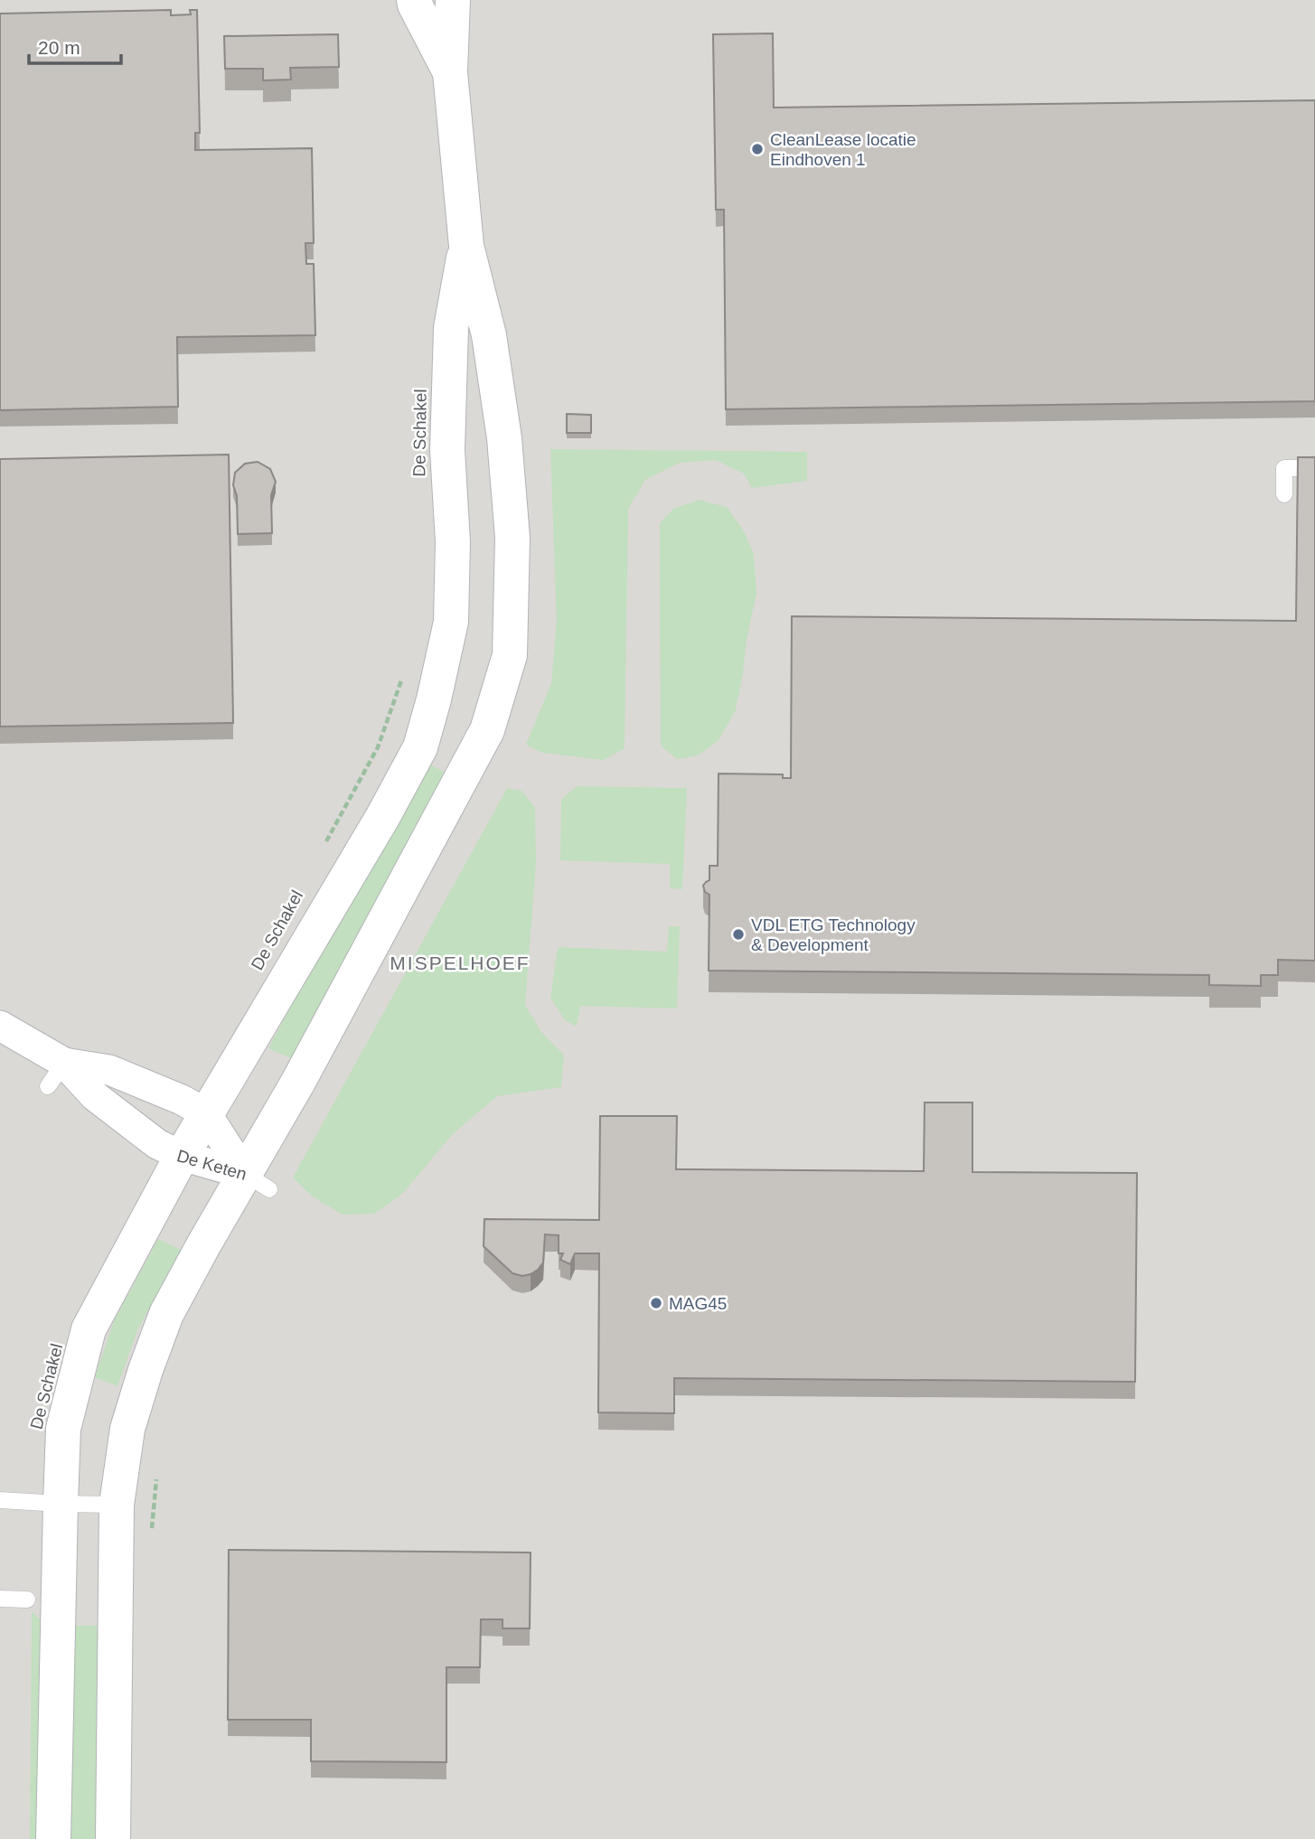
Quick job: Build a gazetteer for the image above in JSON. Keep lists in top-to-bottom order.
{
  "streets": {
    "street": ["De Schakel", "De Keten"]
  },
  "crossings": [
    ["De Schakel", "De Keten"]
  ],
  "districts": ["MISPELHOEF"],
  "places": ["CleanLease locatie Eindhoven 1", "VDL ETG Technology & Development", "MAG45"],
  "scale_bar": "20 m"
}
